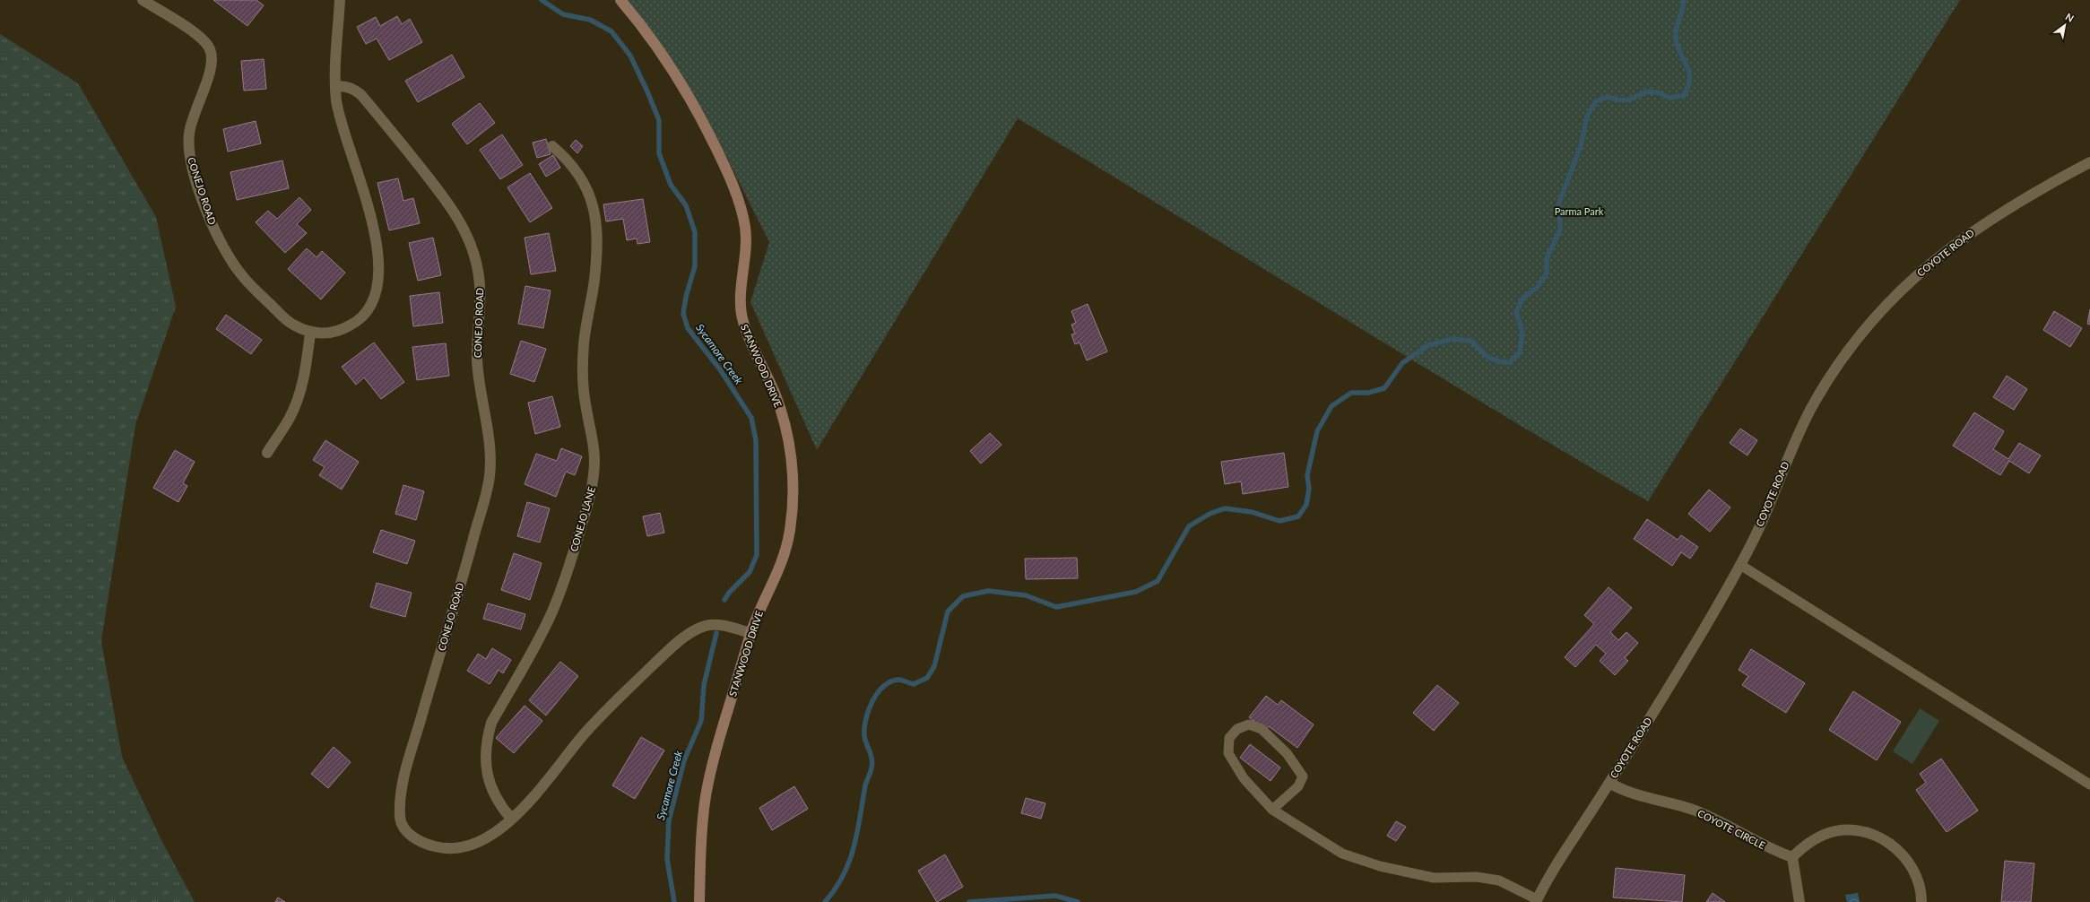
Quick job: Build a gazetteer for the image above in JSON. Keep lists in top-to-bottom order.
{
  "streets": {
    "main road": ["STANWOOD DRIVE"],
    "street": [
      "CONEJO ROAD",
      "COYOTE ROAD",
      "CONEJO LANE",
      "COYOTE CIRCLE"
    ]
  },
  "crossings": [
    ["CONEJO ROAD", "STANWOOD DRIVE"],
    ["CONEJO ROAD", "CONEJO LANE"],
    ["COYOTE ROAD", "COYOTE CIRCLE"]
  ],
  "water": ["Sycamore Creek"],
  "parks": ["Parma Park"],
  "north": "top right"
}
